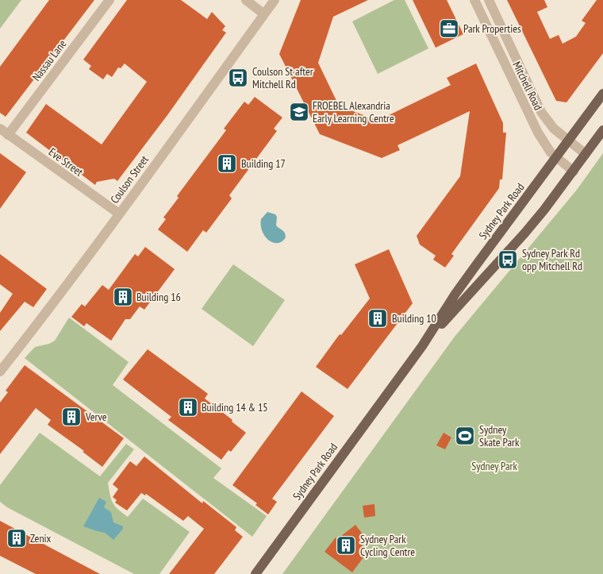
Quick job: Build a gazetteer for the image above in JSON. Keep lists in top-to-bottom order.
{
  "streets": {
    "main road": ["Sydney Park Road"],
    "street": [
      "Nassau Lane",
      "Mitchell Road",
      "Eve Street",
      "Coulson Street"
    ]
  },
  "crossings": [
    ["Nassau Lane", "Eve Street"],
    ["Mitchell Road", "Sydney Park Road"],
    ["Eve Street", "Coulson Street"]
  ],
  "parks": ["Sydney Park"],
  "places": {
    "office": ["Park Properties"],
    "bus stop": ["Coulson St after Mitchell Rd", "Sydney Park Rd opp Mitchell Rd"],
    "school or university": ["FROEBEL Alexandria Early Learning Centre"],
    "building": [
      "Building 17",
      "Building 16",
      "Building 10",
      "Building 14 & 15",
      "Verve",
      "Zenix",
      "Sydney Park Cycling Centre"
    ],
    "sports": ["Sydney Skate Park"]
  }
}
